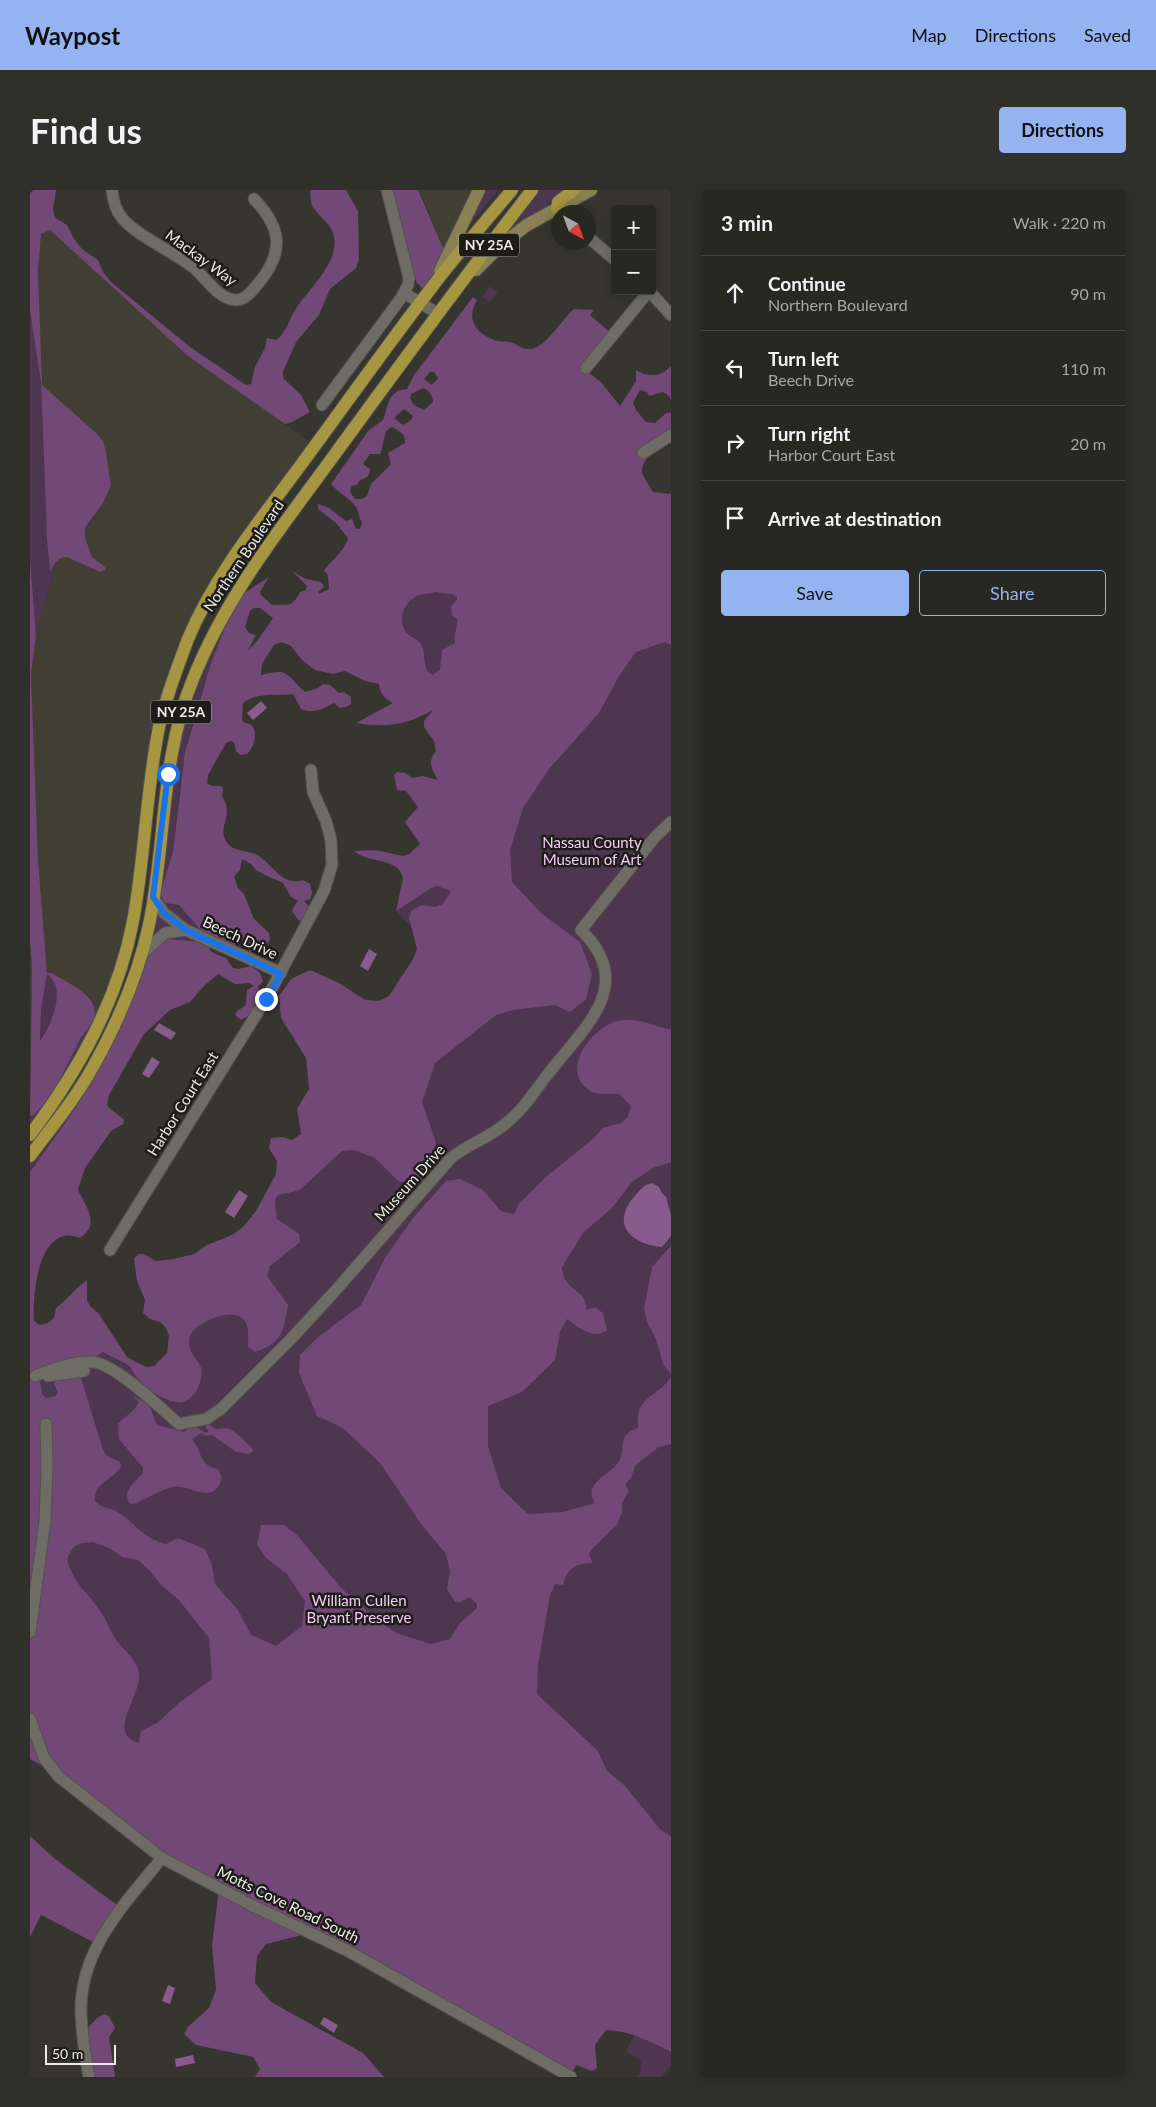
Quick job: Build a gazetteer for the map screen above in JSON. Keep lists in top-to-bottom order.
{
  "streets": {
    "main road": ["NY 25A", "Northern Boulevard"],
    "street": [
      "Mackay Way",
      "Beech Drive",
      "Harbor Court East",
      "Museum Drive",
      "Motts Cove Road South"
    ]
  },
  "crossings": [
    ["Northern Boulevard", "Beech Drive"],
    ["Beech Drive", "Harbor Court East"]
  ],
  "parks": ["Nassau County Museum of Art", "William Cullen Bryant Preserve"],
  "scale_bar": "50 m",
  "north": "bottom right",
  "page": {
    "header": "Waypost",
    "nav": ["Map", "Directions", "Saved"],
    "buttons": [
      "Directions",
      ["Save", "Share"]
    ],
    "title": "Find us",
    "heading": ["3 min", "Walk · 220 m"],
    "map_buttons": ["+", "−"],
    "list": [
      ["Continue", "Northern Boulevard", "90 m"],
      ["Turn left", "Beech Drive", "110 m"],
      ["Turn right", "Harbor Court East", "20 m"],
      "Arrive at destination"
    ],
    "scale": "50 m"
  }
}
